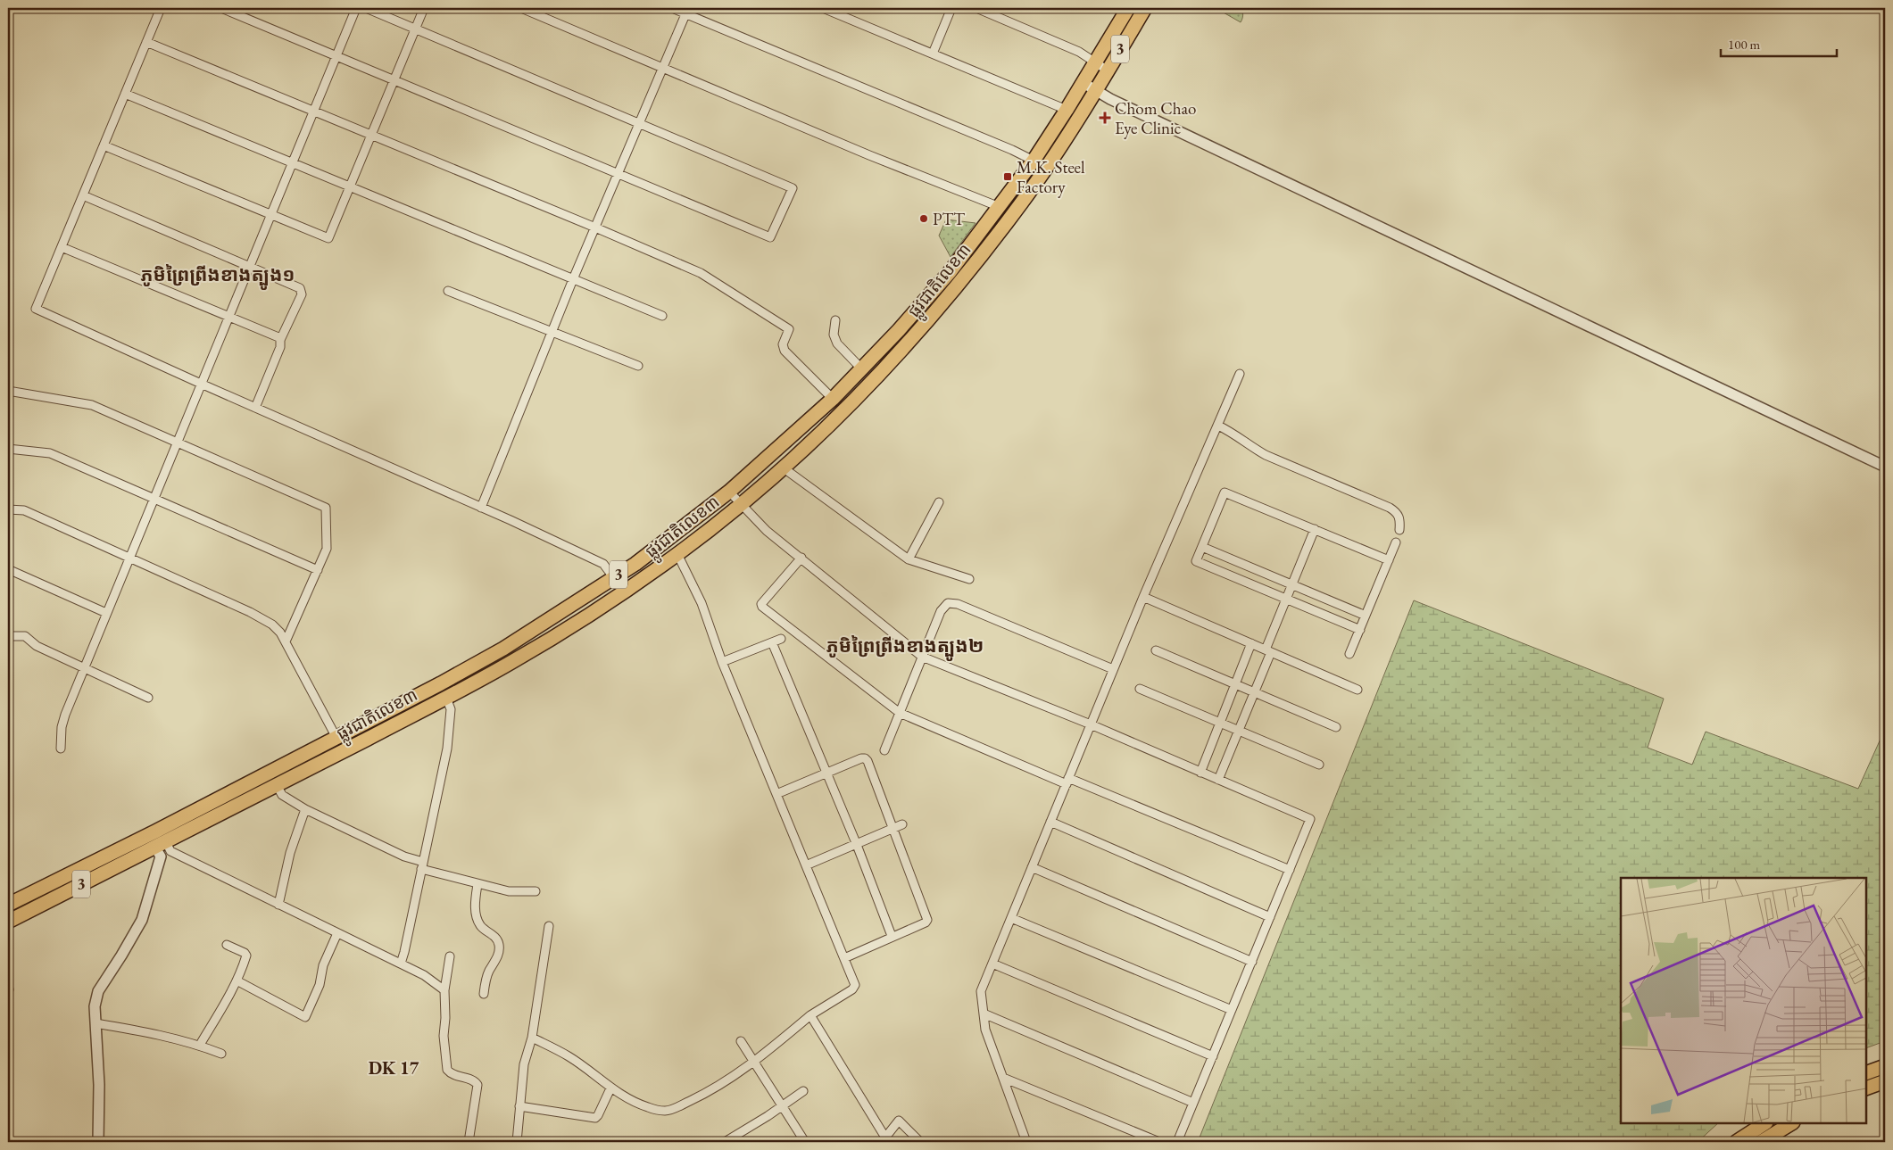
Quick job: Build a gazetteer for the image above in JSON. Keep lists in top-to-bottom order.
{
  "streets": {
    "main road": ["3", "ផ្លូវជាតិលេខ៣"]
  },
  "districts": ["ភូមិព្រៃព្រីងខាងត្បូង១", "ភូមិព្រៃព្រីងខាងត្បូង២", "DK 17"],
  "places": {
    "health": ["Chom Chao Eye Clinic"],
    "transit": ["M.K. Steel Factory"],
    "other": ["PTT"]
  },
  "scale_bar": "100 m"
}
